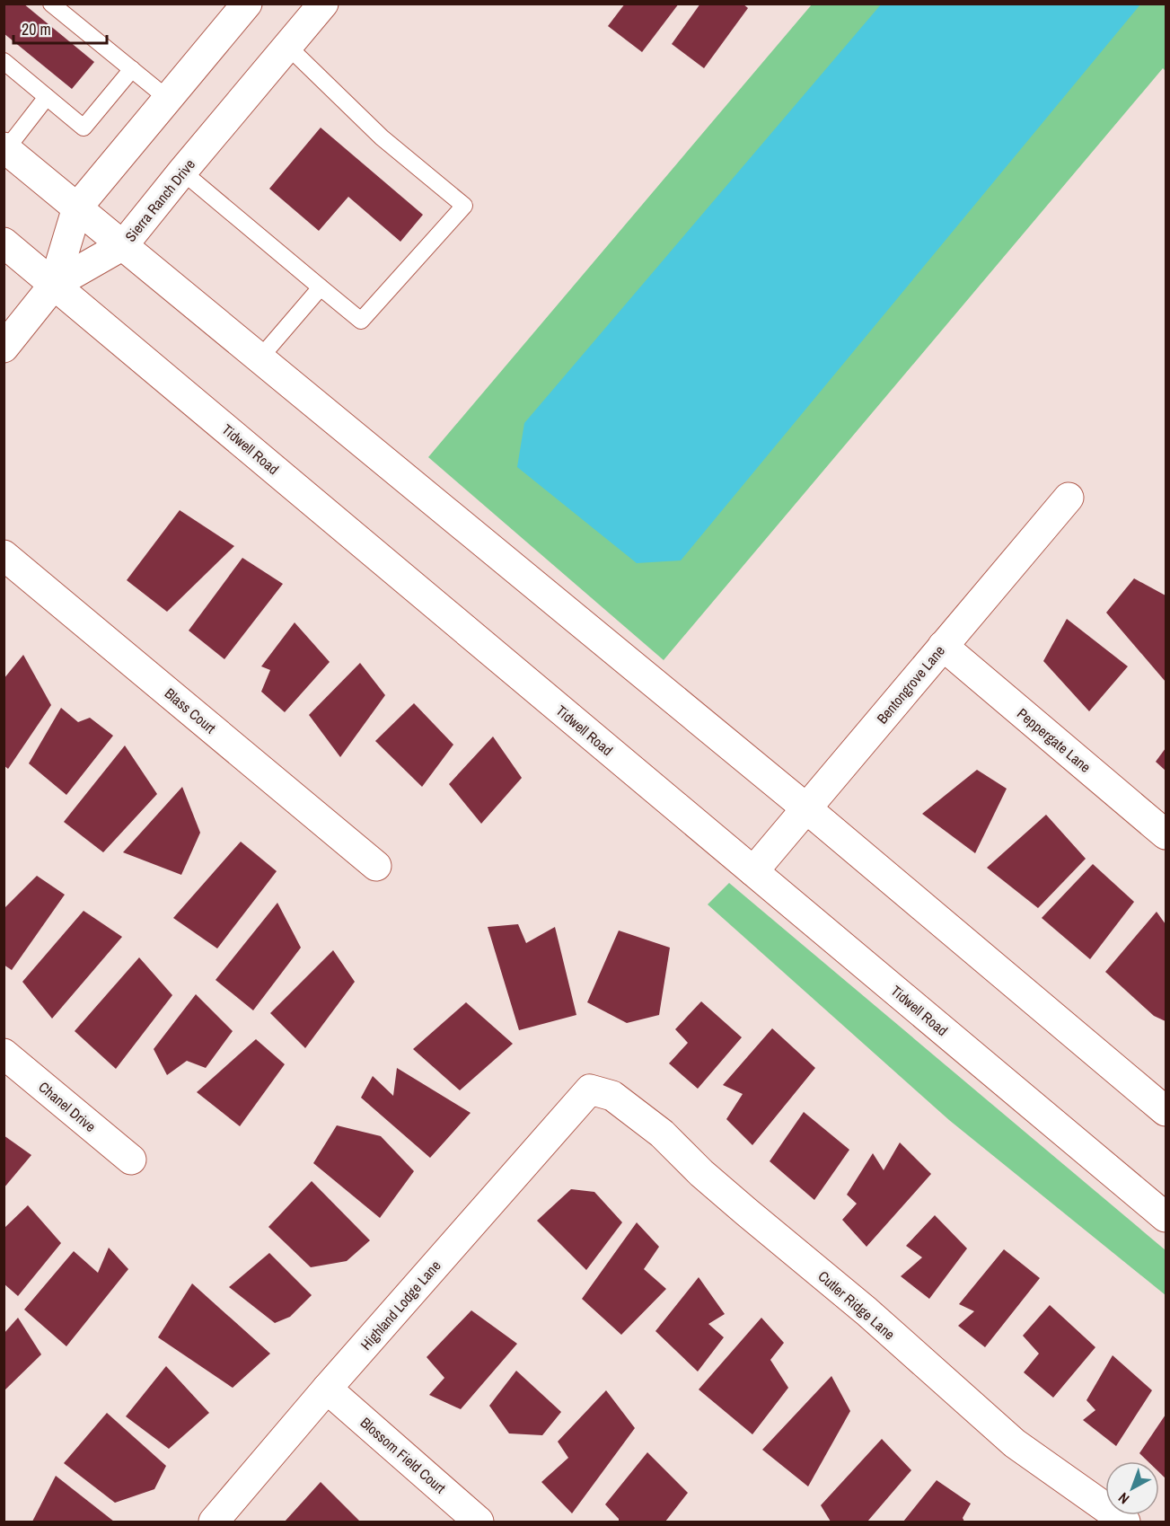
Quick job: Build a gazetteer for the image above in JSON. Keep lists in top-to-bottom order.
{
  "streets": {
    "street": [
      "Sierra Ranch Drive",
      "Tidwell Road",
      "Bentongrove Lane",
      "Blass Court",
      "Peppergate Lane",
      "Chanel Drive",
      "Highland Lodge Lane",
      "Cutler Ridge Lane",
      "Blossom Field Court"
    ]
  },
  "crossings": [
    ["Sierra Ranch Drive", "Tidwell Road"],
    ["Tidwell Road", "Bentongrove Lane"],
    ["Bentongrove Lane", "Peppergate Lane"],
    ["Highland Lodge Lane", "Cutler Ridge Lane"],
    ["Highland Lodge Lane", "Blossom Field Court"]
  ],
  "scale_bar": "20 m",
  "north": "bottom left"
}
